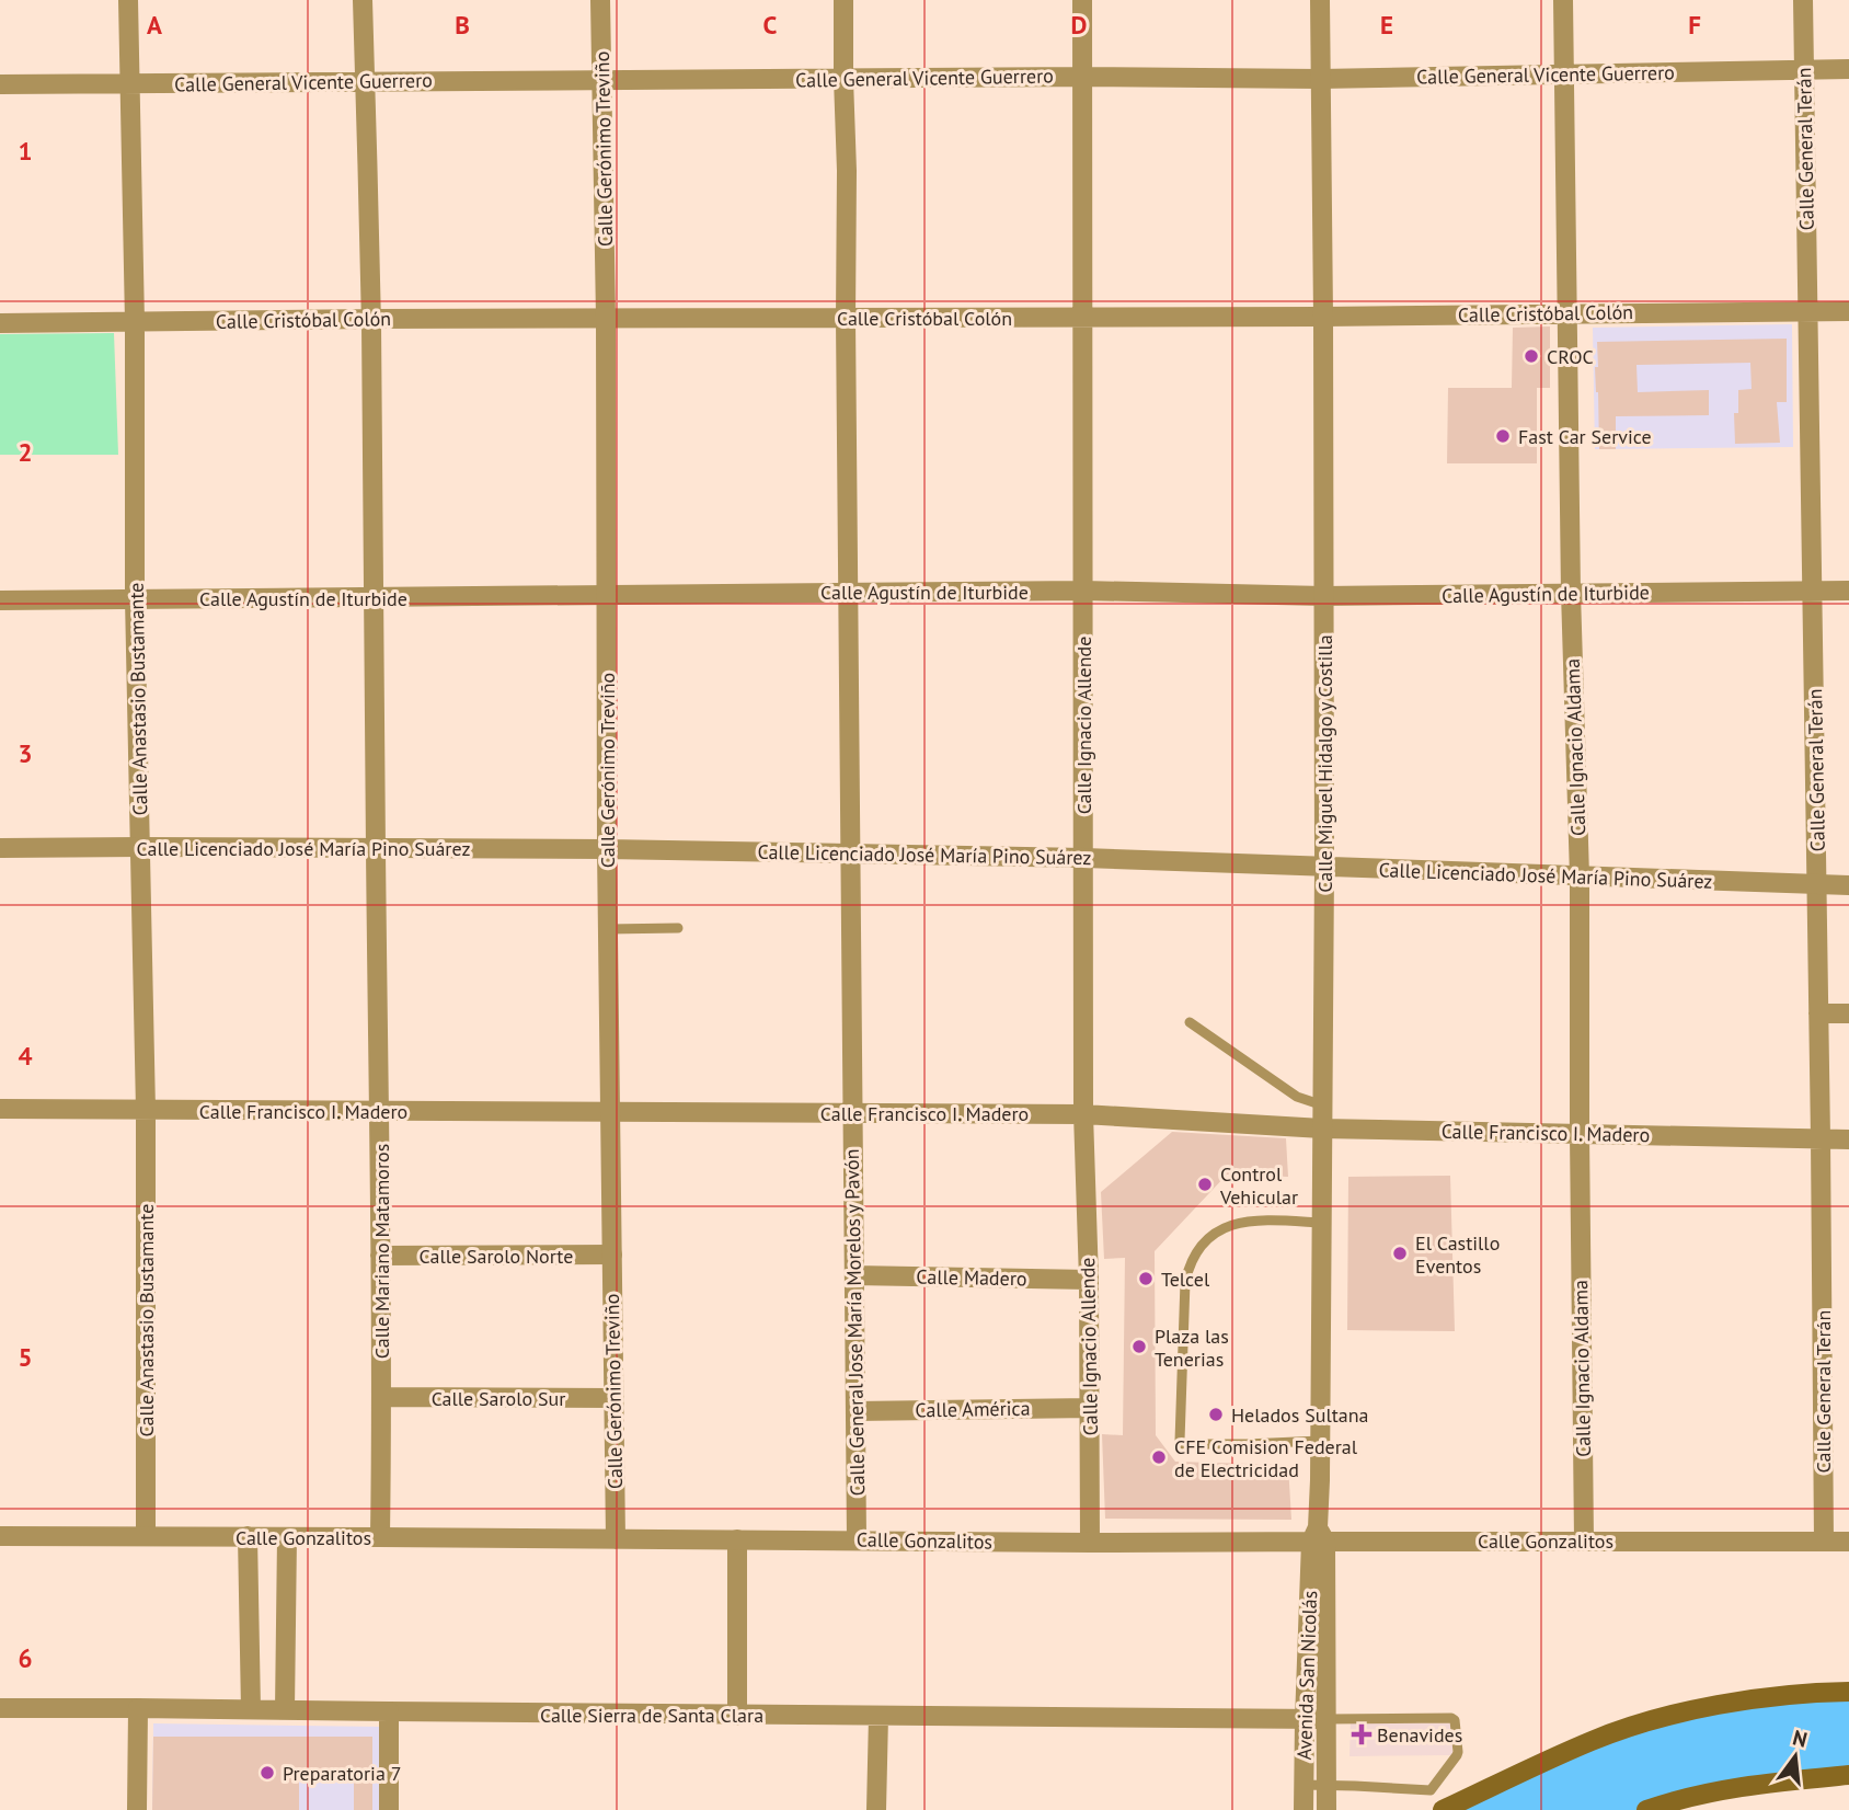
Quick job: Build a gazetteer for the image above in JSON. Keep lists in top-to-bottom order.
{
  "streets": {
    "street": [
      "Calle General Vicente Guerrero",
      "Calle Gerónimo Treviño",
      "Calle General Terán",
      "Calle Cristóbal Colón",
      "Calle Agustín de Iturbide",
      "Calle Anastasio Bustamante",
      "Calle Ignacio Allende",
      "Calle Ignacio Aldama",
      "Calle Miguel Hidalgo y Costilla",
      "Calle Licenciado José María Pino Suárez",
      "Calle Francisco I. Madero",
      "Calle Mariano Matamoros",
      "Calle Sarolo Norte",
      "Calle Madero",
      "Calle General Jose María Morelos y Pavón",
      "Calle Sarolo Sur",
      "Calle América",
      "Calle Gonzalitos",
      "Avenida San Nicolás",
      "Calle Sierra de Santa Clara"
    ]
  },
  "crossings": [
    ["Calle General Vicente Guerrero", "Calle Gerónimo Treviño"],
    ["Calle General Vicente Guerrero", "Calle General Terán"],
    ["Calle General Vicente Guerrero", "Calle Anastasio Bustamante"],
    ["Calle General Vicente Guerrero", "Calle Ignacio Allende"],
    ["Calle General Vicente Guerrero", "Calle Ignacio Aldama"],
    ["Calle General Vicente Guerrero", "Calle Miguel Hidalgo y Costilla"],
    ["Calle General Vicente Guerrero", "Calle Mariano Matamoros"],
    ["Calle General Vicente Guerrero", "Calle General Jose María Morelos y Pavón"],
    ["Calle Gerónimo Treviño", "Calle Cristóbal Colón"],
    ["Calle Gerónimo Treviño", "Calle Agustín de Iturbide"],
    ["Calle Gerónimo Treviño", "Calle Licenciado José María Pino Suárez"],
    ["Calle Gerónimo Treviño", "Calle Francisco I. Madero"],
    ["Calle Gerónimo Treviño", "Calle Sarolo Norte"],
    ["Calle Gerónimo Treviño", "Calle Sarolo Sur"],
    ["Calle Gerónimo Treviño", "Calle Gonzalitos"],
    ["Calle General Terán", "Calle Cristóbal Colón"],
    ["Calle General Terán", "Calle Agustín de Iturbide"],
    ["Calle General Terán", "Calle Licenciado José María Pino Suárez"],
    ["Calle General Terán", "Calle Francisco I. Madero"],
    ["Calle General Terán", "Calle Gonzalitos"],
    ["Calle Cristóbal Colón", "Calle Anastasio Bustamante"],
    ["Calle Cristóbal Colón", "Calle Ignacio Allende"],
    ["Calle Cristóbal Colón", "Calle Ignacio Aldama"],
    ["Calle Cristóbal Colón", "Calle Miguel Hidalgo y Costilla"],
    ["Calle Cristóbal Colón", "Calle Mariano Matamoros"],
    ["Calle Cristóbal Colón", "Calle General Jose María Morelos y Pavón"],
    ["Calle Agustín de Iturbide", "Calle Anastasio Bustamante"],
    ["Calle Agustín de Iturbide", "Calle Ignacio Allende"],
    ["Calle Agustín de Iturbide", "Calle Ignacio Aldama"],
    ["Calle Agustín de Iturbide", "Calle Miguel Hidalgo y Costilla"],
    ["Calle Agustín de Iturbide", "Calle Mariano Matamoros"],
    ["Calle Agustín de Iturbide", "Calle General Jose María Morelos y Pavón"],
    ["Calle Anastasio Bustamante", "Calle Licenciado José María Pino Suárez"],
    ["Calle Anastasio Bustamante", "Calle Francisco I. Madero"],
    ["Calle Anastasio Bustamante", "Calle Gonzalitos"],
    ["Calle Ignacio Allende", "Calle Licenciado José María Pino Suárez"],
    ["Calle Ignacio Allende", "Calle Francisco I. Madero"],
    ["Calle Ignacio Allende", "Calle Madero"],
    ["Calle Ignacio Allende", "Calle América"],
    ["Calle Ignacio Allende", "Calle Gonzalitos"],
    ["Calle Ignacio Aldama", "Calle Licenciado José María Pino Suárez"],
    ["Calle Ignacio Aldama", "Calle Francisco I. Madero"],
    ["Calle Ignacio Aldama", "Calle Gonzalitos"],
    ["Calle Miguel Hidalgo y Costilla", "Calle Licenciado José María Pino Suárez"],
    ["Calle Miguel Hidalgo y Costilla", "Calle Francisco I. Madero"],
    ["Calle Miguel Hidalgo y Costilla", "Calle Gonzalitos"],
    ["Calle Miguel Hidalgo y Costilla", "Avenida San Nicolás"],
    ["Calle Licenciado José María Pino Suárez", "Calle Mariano Matamoros"],
    ["Calle Licenciado José María Pino Suárez", "Calle General Jose María Morelos y Pavón"],
    ["Calle Francisco I. Madero", "Calle Mariano Matamoros"],
    ["Calle Francisco I. Madero", "Calle General Jose María Morelos y Pavón"],
    ["Calle Mariano Matamoros", "Calle Sarolo Norte"],
    ["Calle Mariano Matamoros", "Calle Sarolo Sur"],
    ["Calle Mariano Matamoros", "Calle Gonzalitos"],
    ["Calle Madero", "Calle General Jose María Morelos y Pavón"],
    ["Calle General Jose María Morelos y Pavón", "Calle América"],
    ["Calle General Jose María Morelos y Pavón", "Calle Gonzalitos"],
    ["Calle Gonzalitos", "Avenida San Nicolás"],
    ["Avenida San Nicolás", "Calle Sierra de Santa Clara"]
  ],
  "places": {
    "other": [
      "CROC",
      "Fast Car Service",
      "Control Vehicular",
      "El Castillo Eventos",
      "Telcel",
      "Plaza las Tenerias",
      "Helados Sultana",
      "CFE Comision Federal de Electricidad",
      "Preparatoria 7"
    ],
    "health": ["Benavides"]
  },
  "north": "top",
  "grid": {
    "columns": [
      "A",
      "B",
      "C",
      "D",
      "E",
      "F"
    ],
    "rows": [
      "1",
      "2",
      "3",
      "4",
      "5",
      "6"
    ]
  }
}
